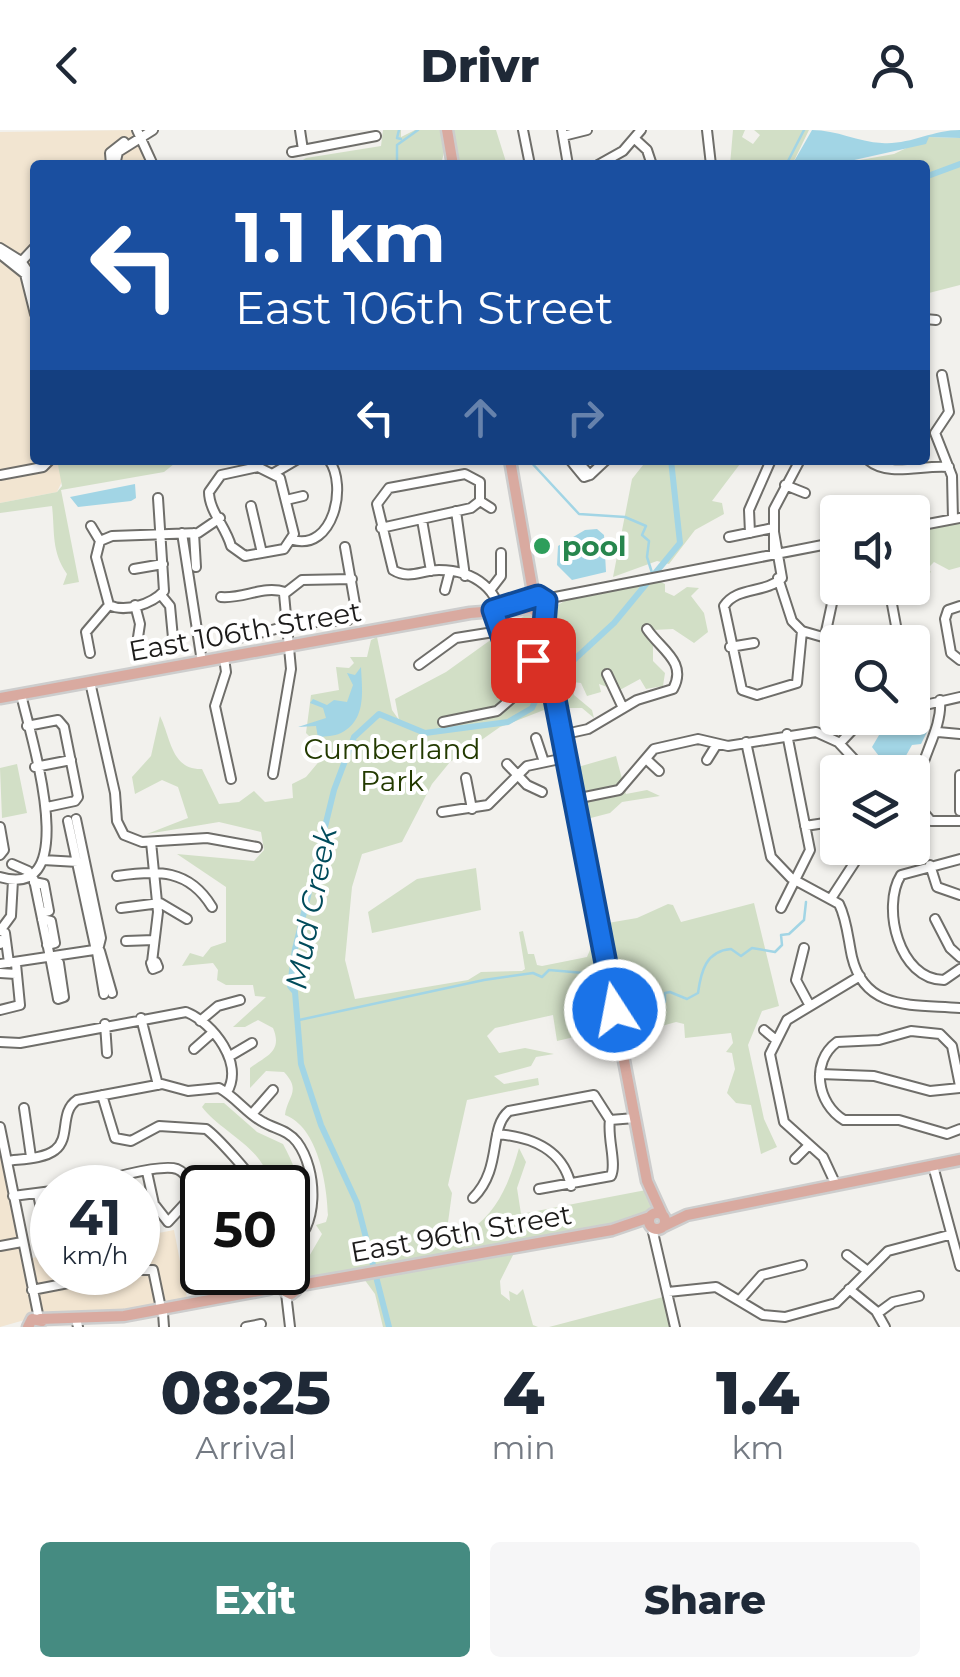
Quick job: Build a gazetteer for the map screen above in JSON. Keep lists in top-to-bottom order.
{
  "streets": {
    "main road": ["East 106th Street", "East 96th Street"]
  },
  "water": ["Mud Creek"],
  "parks": ["Cumberland Park"],
  "places": ["pool"],
  "page": {
    "header": "Drivr",
    "turn": ["1.1 km", "East 106th Street"],
    "speed": "41 km/h",
    "limit": "50",
    "eta": [
      "08:25",
      "Arrival",
      "4",
      "min",
      "1.4",
      "km"
    ],
    "buttons": ["Exit", "Share"]
  }
}
